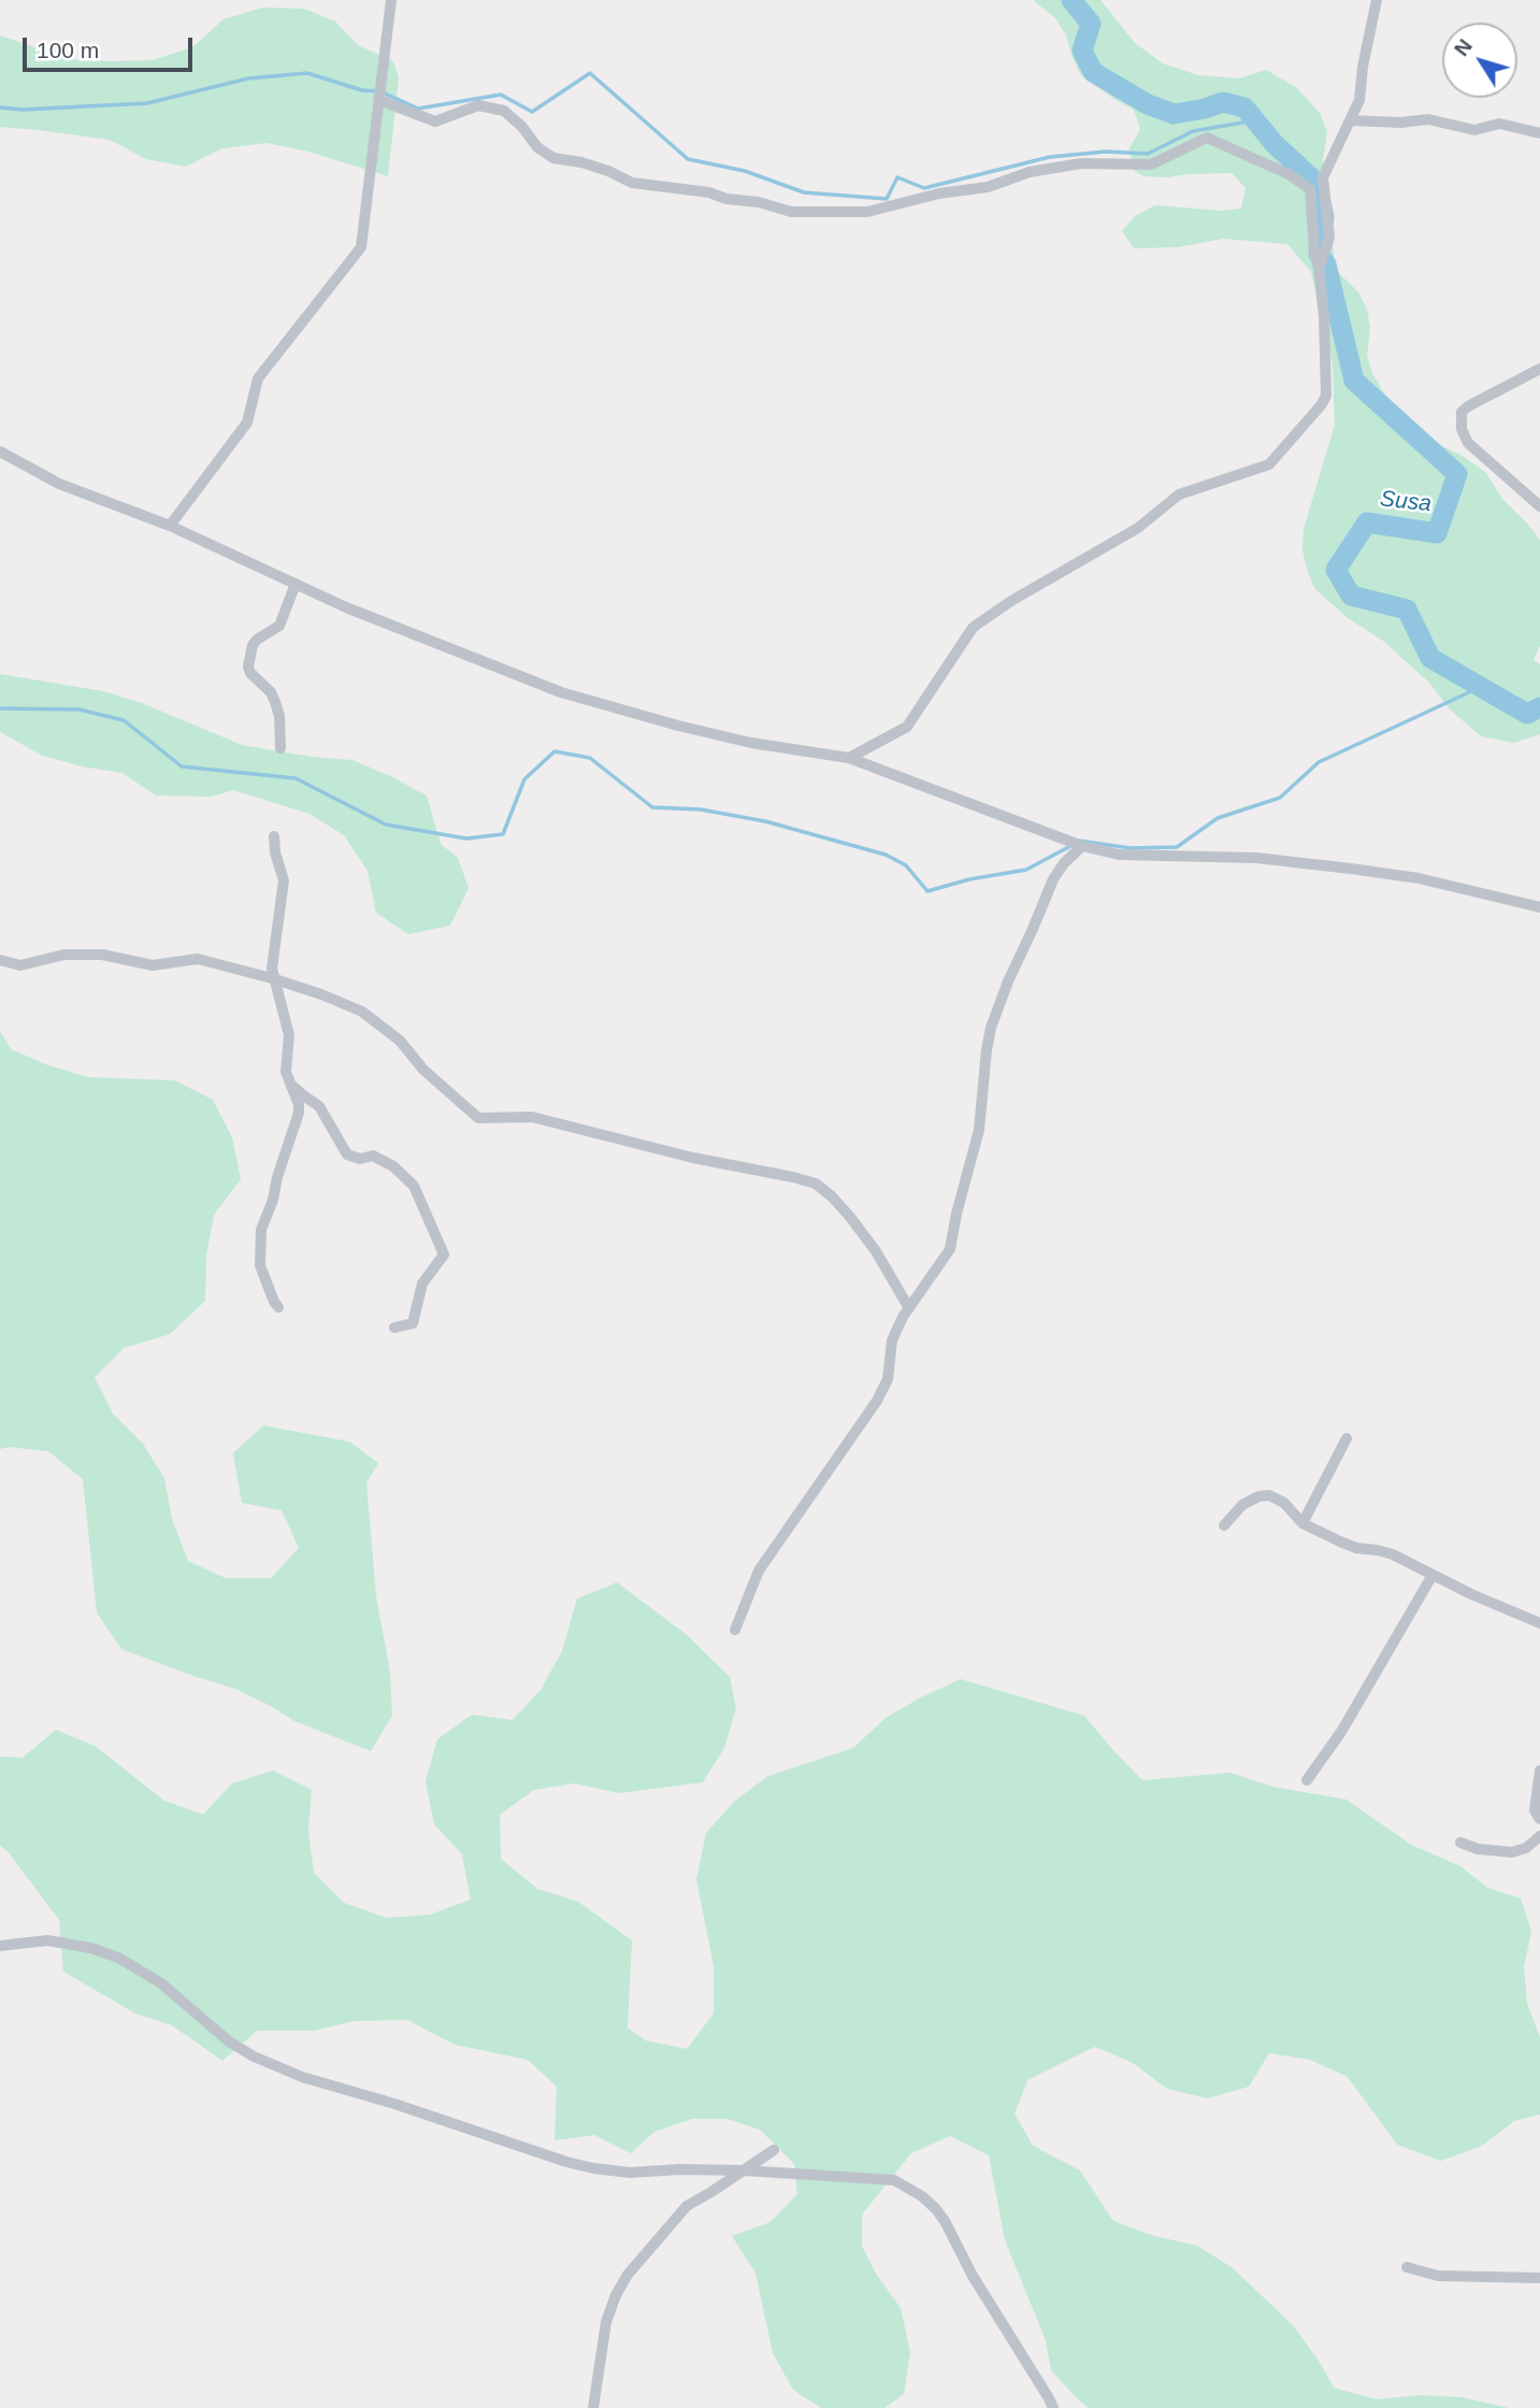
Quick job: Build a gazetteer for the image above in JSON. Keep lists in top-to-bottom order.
{
  "water": ["Susa"],
  "scale_bar": "100 m",
  "north": "top left"
}
